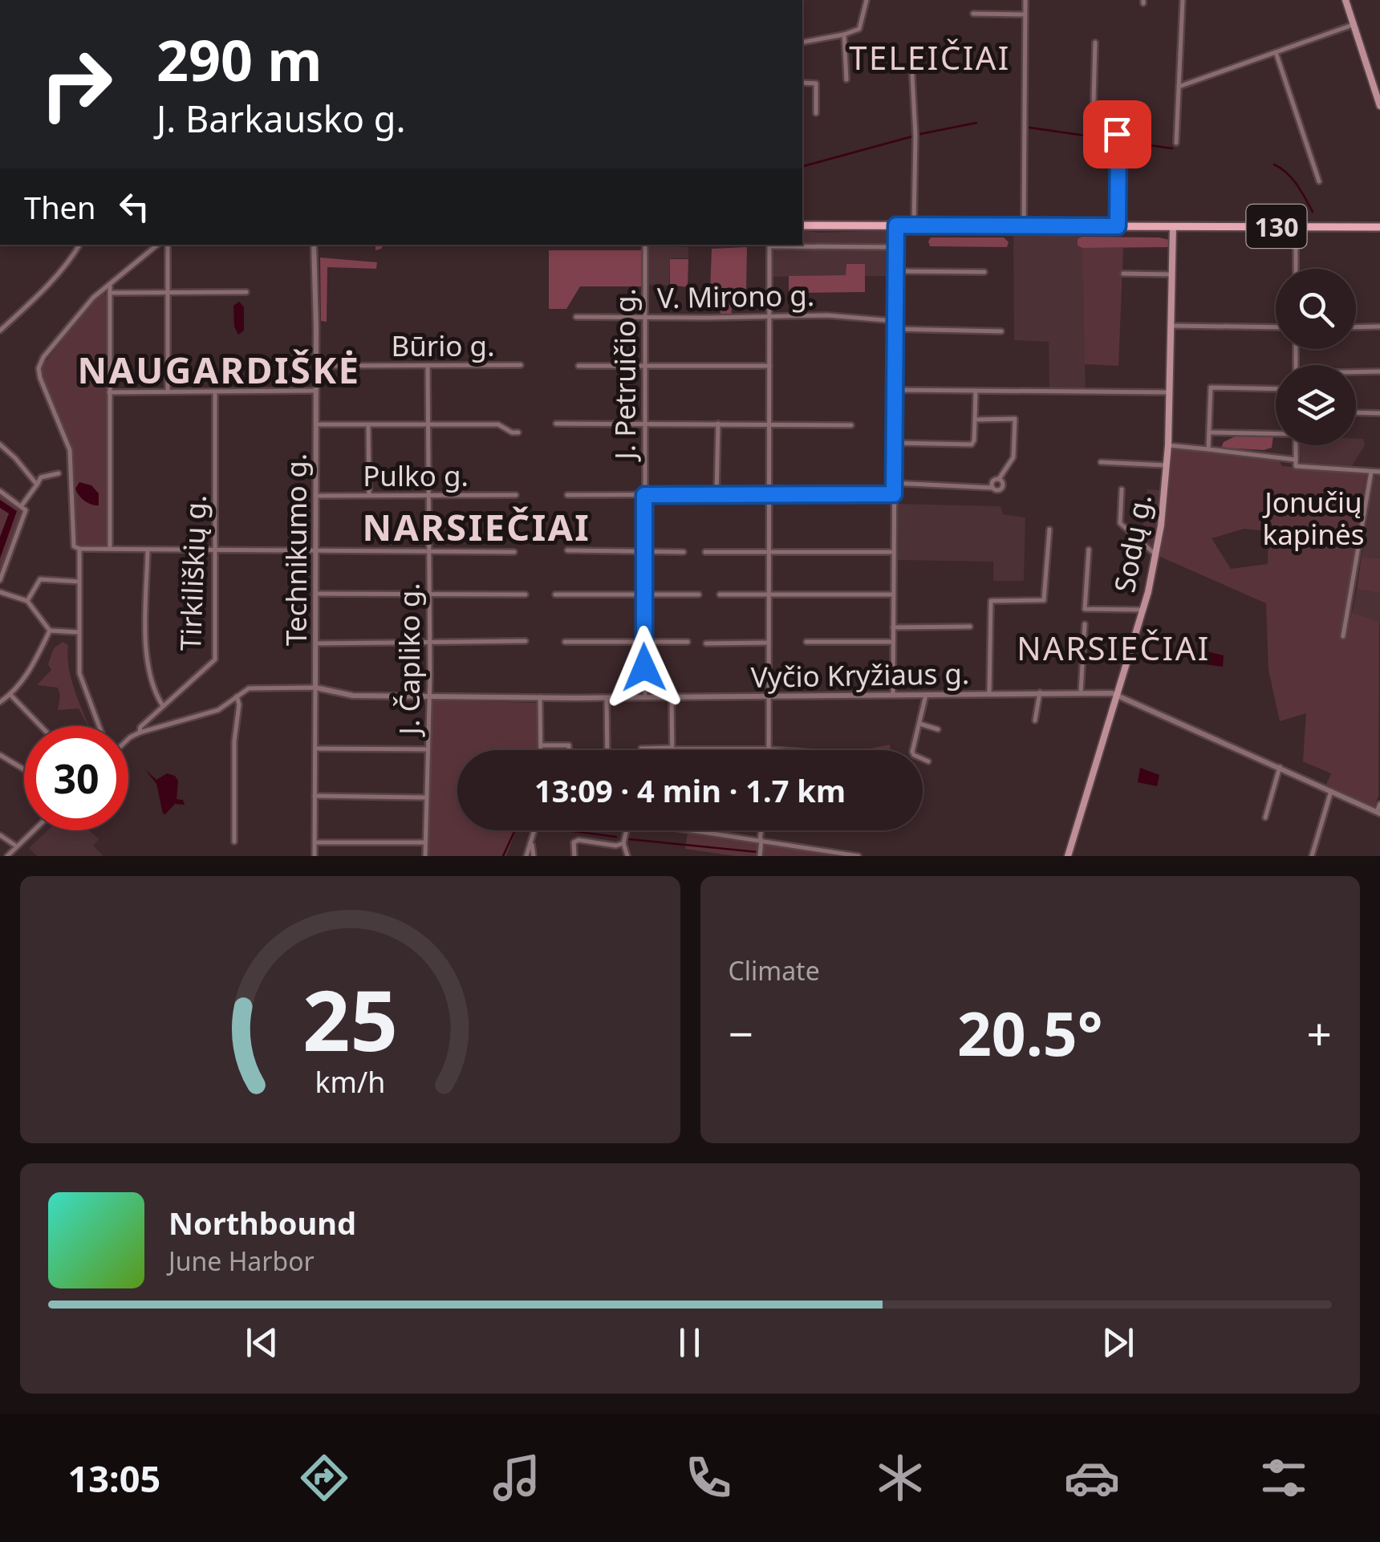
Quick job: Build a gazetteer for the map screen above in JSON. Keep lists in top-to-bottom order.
{
  "streets": {
    "main road": ["130", "Sodų g."],
    "street": [
      "V. Mirono g.",
      "Būrio g.",
      "J. Petruičio g.",
      "Pulko g.",
      "Technikumo g.",
      "Tirkiliškių g.",
      "J. Čapliko g.",
      "Vyčio Kryžiaus g."
    ]
  },
  "crossings": [
    ["130", "Sodų g."],
    ["V. Mirono g.", "J. Petruičio g."],
    ["Būrio g.", "Technikumo g."],
    ["Būrio g.", "J. Čapliko g."],
    ["J. Petruičio g.", "Vyčio Kryžiaus g."],
    ["Pulko g.", "Technikumo g."],
    ["Pulko g.", "J. Čapliko g."],
    ["Sodų g.", "Vyčio Kryžiaus g."],
    ["Technikumo g.", "Vyčio Kryžiaus g."],
    ["J. Čapliko g.", "Vyčio Kryžiaus g."]
  ],
  "districts": [
    "TELEIČIAI",
    "NAUGARDIŠKĖ",
    "NARSIEČIAI",
    "NARSIEČIAI"
  ],
  "parks": ["Jonučių kapinės"],
  "page": {
    "turn": ["290 m", "J. Barkausko g."],
    "then": "Then",
    "limit": "30",
    "trip": "13:09 · 4 min · 1.7 km",
    "tile": "Climate",
    "heat": ["−", "20.5°", "+"],
    "song": ["Northbound", "June Harbor"],
    "tabs": "13:05",
    "gauge": ["25", "km/h"]
  }
}
